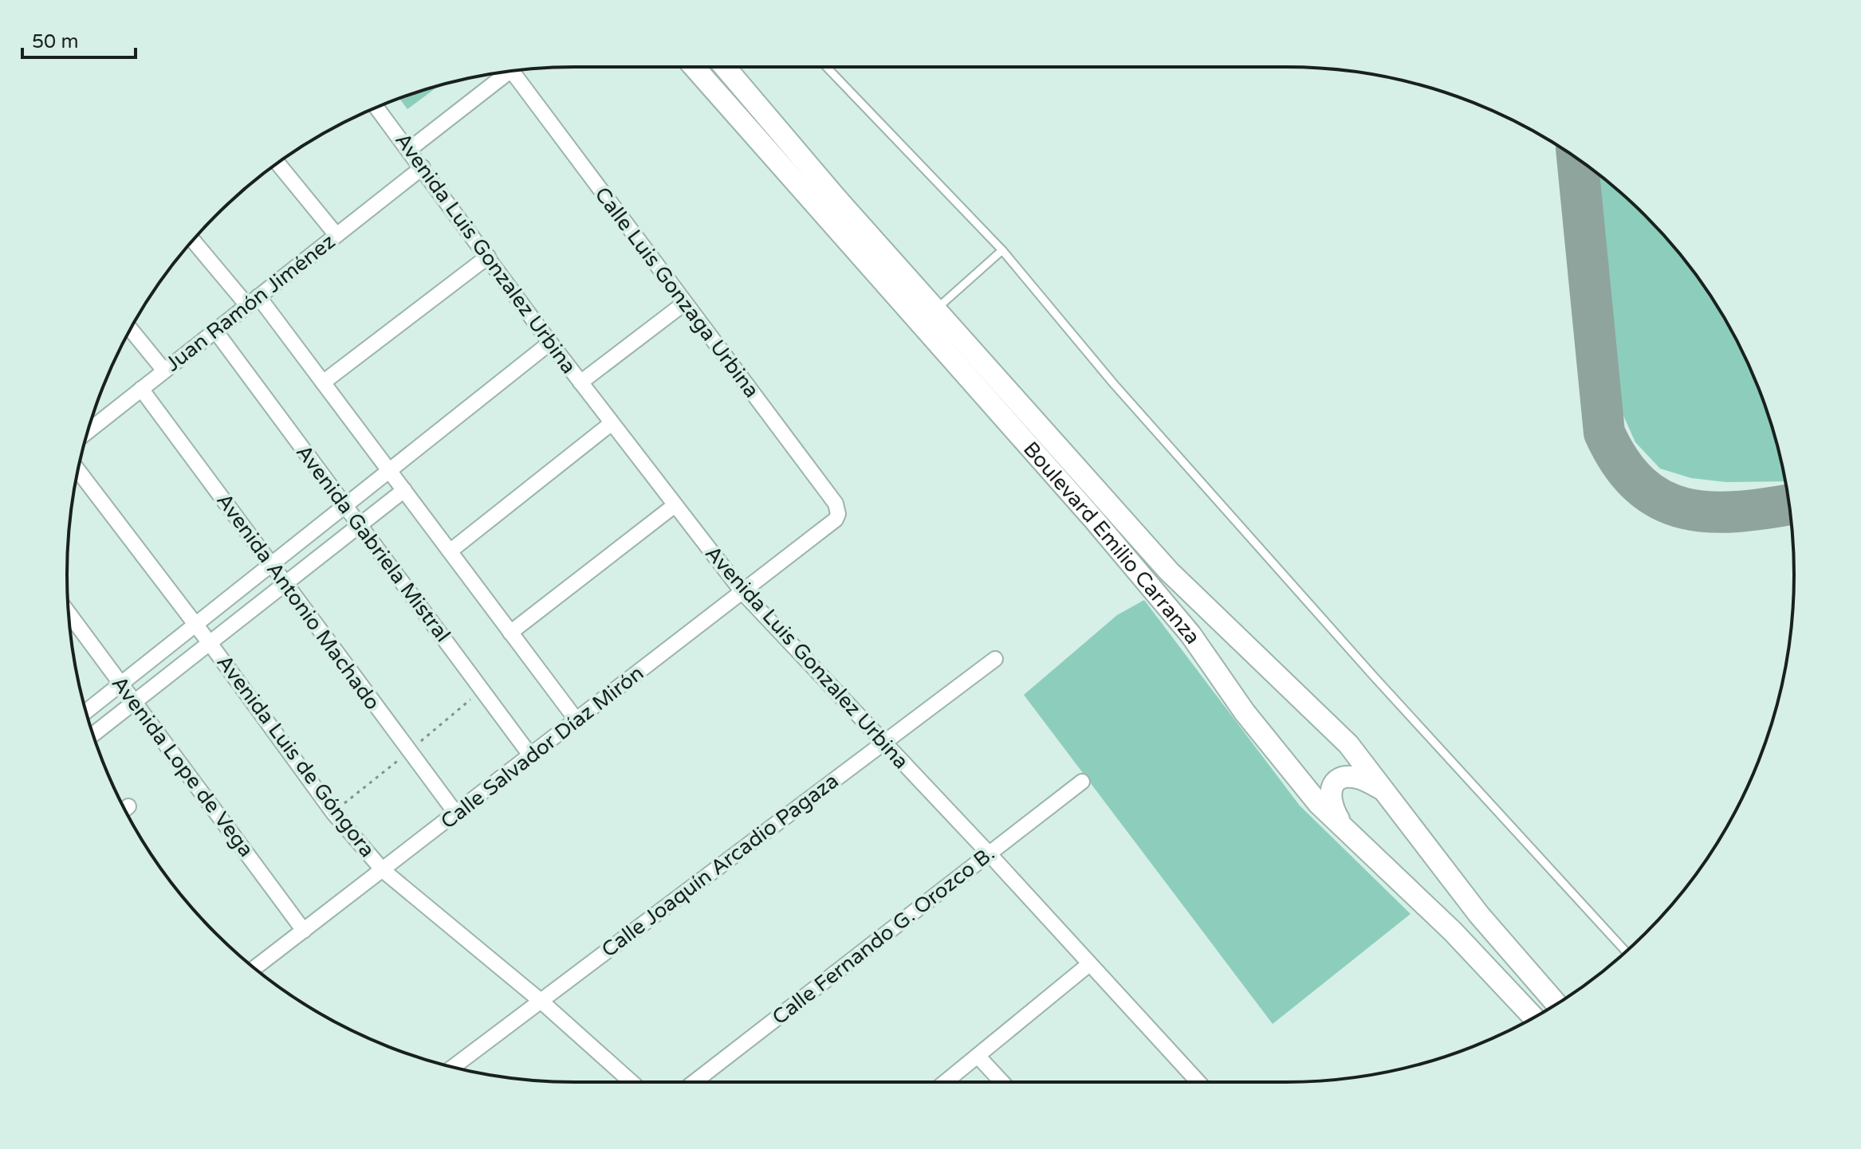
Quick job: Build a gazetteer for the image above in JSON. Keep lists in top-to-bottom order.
{
  "streets": {
    "street": [
      "Avenida Luis Gonzalez Urbina",
      "Calle Luis Gonzaga Urbina",
      "Juan Ramón Jiménez",
      "Avenida Gabriela Mistral",
      "Boulevard Emilio Carranza",
      "Avenida Antonio Machado",
      "Calle Salvador Díaz Mirón",
      "Avenida Luis de Góngora",
      "Avenida Lope de Vega",
      "Calle Joaquín Arcadio Pagaza",
      "Calle Fernando G. Orozco B."
    ]
  },
  "crossings": [
    ["Avenida Luis Gonzalez Urbina", "Juan Ramón Jiménez"],
    ["Avenida Luis Gonzalez Urbina", "Calle Salvador Díaz Mirón"],
    ["Avenida Luis Gonzalez Urbina", "Calle Joaquín Arcadio Pagaza"],
    ["Avenida Luis Gonzalez Urbina", "Calle Fernando G. Orozco B."],
    ["Calle Luis Gonzaga Urbina", "Calle Salvador Díaz Mirón"],
    ["Juan Ramón Jiménez", "Avenida Gabriela Mistral"],
    ["Juan Ramón Jiménez", "Avenida Antonio Machado"],
    ["Avenida Gabriela Mistral", "Calle Salvador Díaz Mirón"],
    ["Avenida Antonio Machado", "Calle Salvador Díaz Mirón"],
    ["Calle Salvador Díaz Mirón", "Avenida Luis de Góngora"],
    ["Calle Salvador Díaz Mirón", "Avenida Lope de Vega"],
    ["Avenida Luis de Góngora", "Calle Joaquín Arcadio Pagaza"]
  ],
  "scale_bar": "50 m"
}
